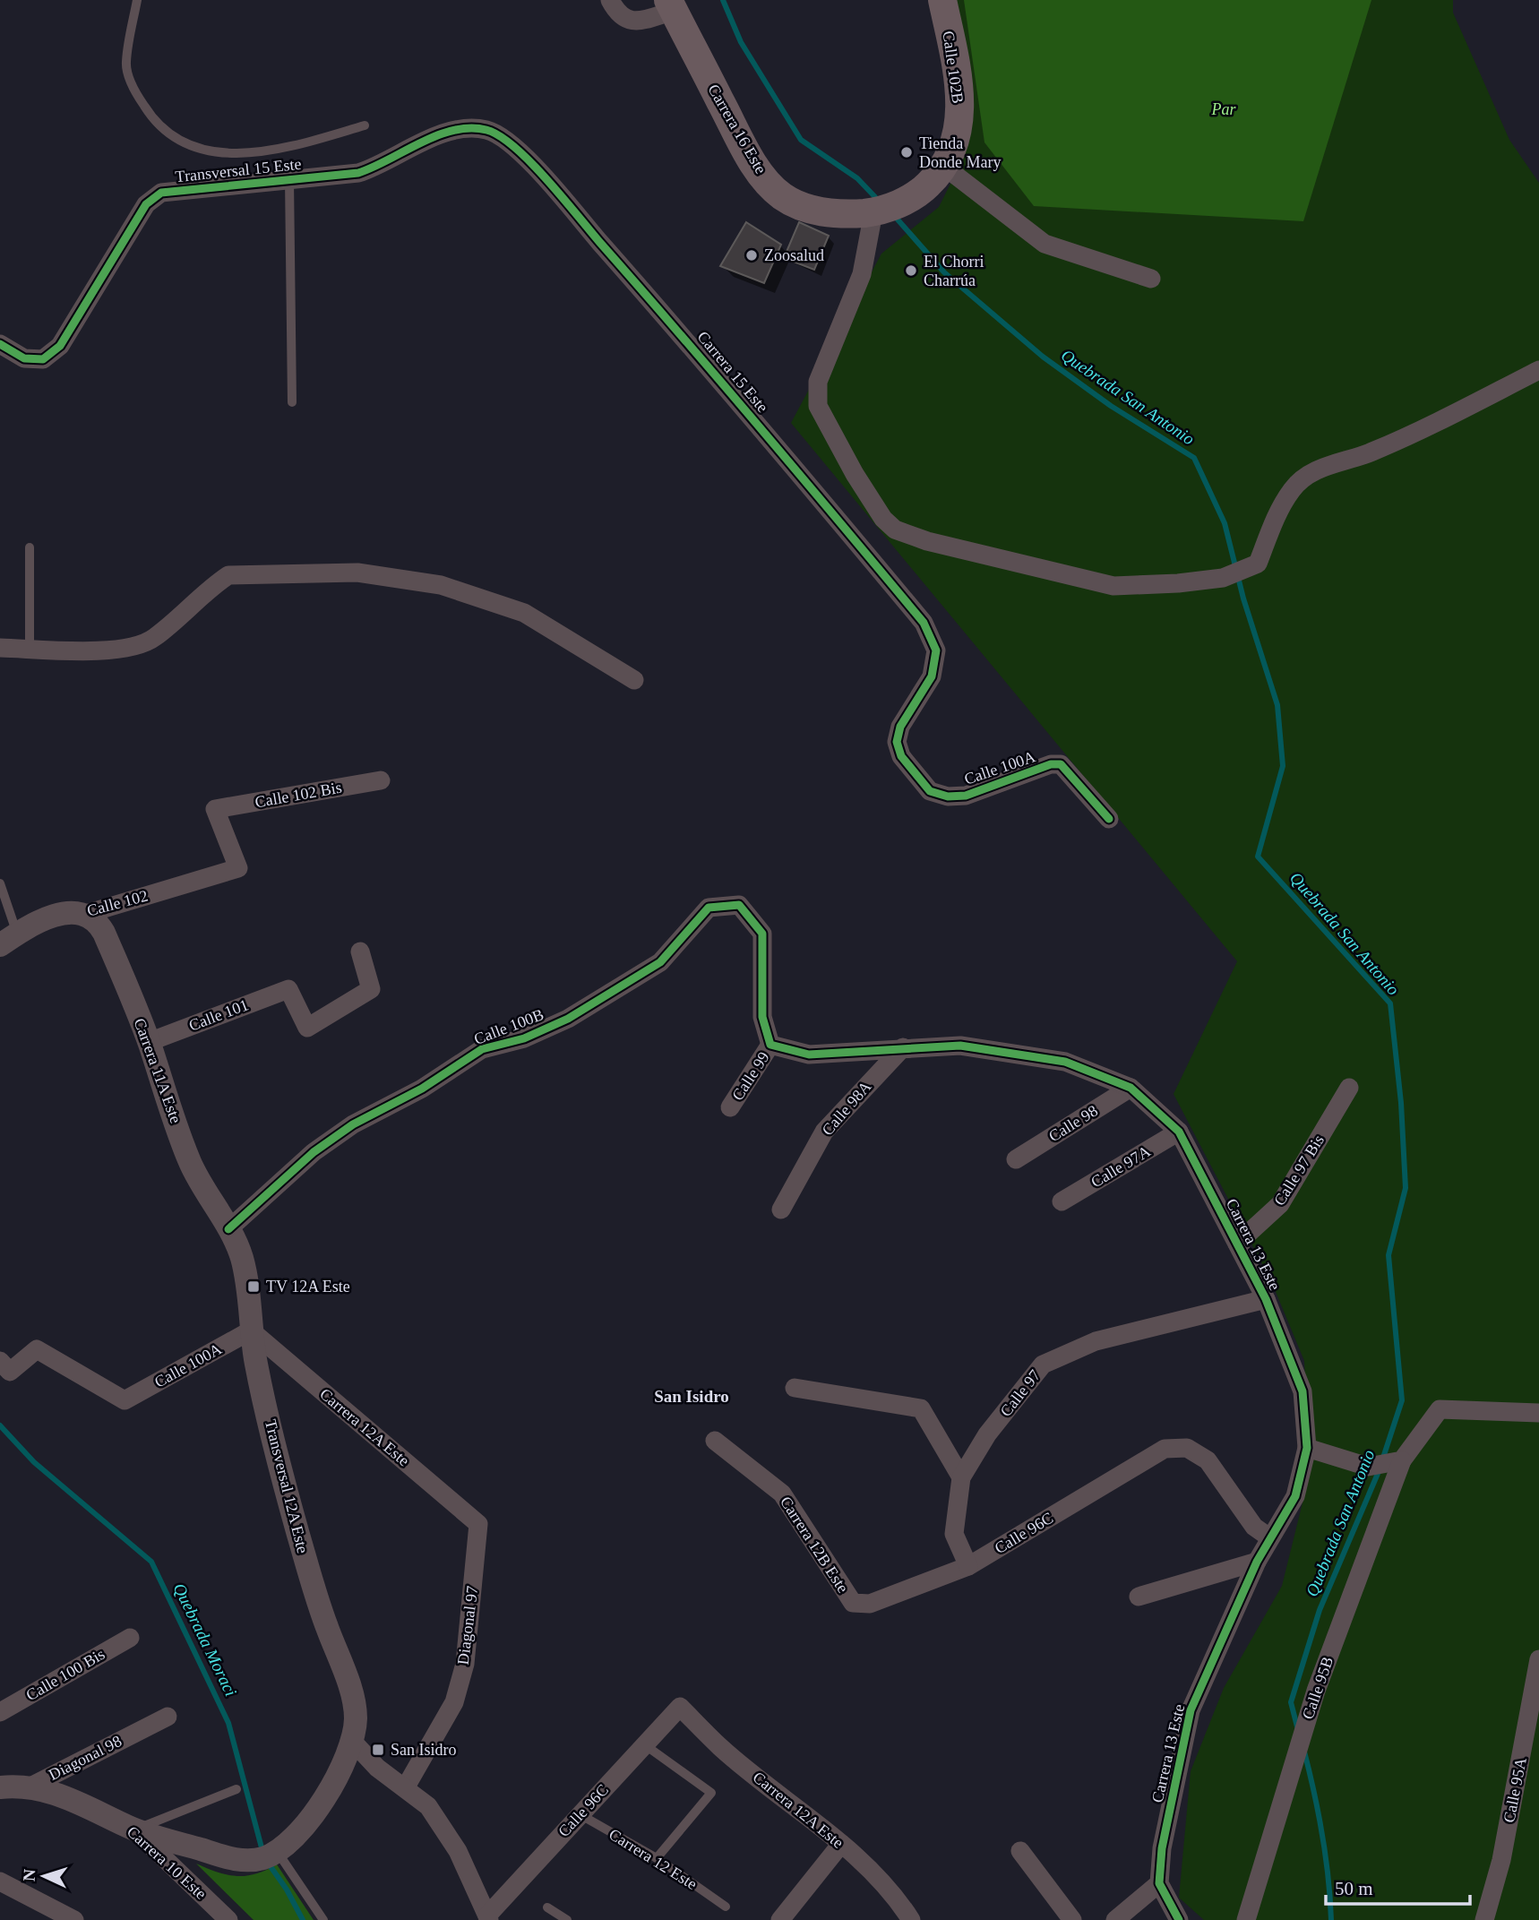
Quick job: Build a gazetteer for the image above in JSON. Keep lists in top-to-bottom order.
{
  "streets": {
    "main road": ["Calle 102B", "Carrera 16 Este"],
    "street": [
      "Transversal 15 Este",
      "Carrera 15 Este",
      "Calle 100A",
      "Calle 102 Bis",
      "Calle 102",
      "Calle 101",
      "Calle 100B",
      "Carrera 11A Este",
      "Calle 99",
      "Calle 98A",
      "Calle 98",
      "Calle 97A",
      "Calle 97 Bis",
      "Carrera 13 Este",
      "Calle 97",
      "Carrera 12A Este",
      "Transversal 12A Este",
      "Calle 96C",
      "Carrera 12B Este",
      "Diagonal 97",
      "Calle 100 Bis",
      "Calle 95B",
      "Diagonal 98",
      "Calle 95A",
      "Carrera 10 Este"
    ],
    "lane": ["Carrera 12 Este"]
  },
  "crossings": [
    ["Calle 102B", "Carrera 16 Este"],
    ["Transversal 15 Este", "Carrera 15 Este"],
    ["Carrera 15 Este", "Calle 100A"],
    ["Calle 100A", "Carrera 12A Este"],
    ["Calle 100A", "Transversal 12A Este"],
    ["Calle 102 Bis", "Calle 102"],
    ["Calle 102", "Carrera 11A Este"],
    ["Calle 101", "Carrera 11A Este"],
    ["Calle 100B", "Carrera 11A Este"],
    ["Calle 100B", "Calle 99"],
    ["Calle 100B", "Carrera 13 Este"],
    ["Calle 100B", "Transversal 12A Este"],
    ["Carrera 11A Este", "Transversal 12A Este"],
    ["Calle 99", "Carrera 13 Este"],
    ["Calle 98A", "Carrera 13 Este"],
    ["Calle 98", "Carrera 13 Este"],
    ["Calle 97A", "Carrera 13 Este"],
    ["Calle 97 Bis", "Carrera 13 Este"],
    ["Carrera 13 Este", "Calle 97"],
    ["Carrera 13 Este", "Calle 96C"],
    ["Calle 97", "Calle 96C"],
    ["Carrera 12A Este", "Transversal 12A Este"],
    ["Carrera 12A Este", "Calle 96C"],
    ["Carrera 12A Este", "Diagonal 97"],
    ["Calle 96C", "Carrera 12B Este"],
    ["Calle 96C", "Carrera 12 Este"],
    ["Diagonal 98", "Carrera 10 Este"]
  ],
  "districts": ["San Isidro"],
  "water": ["Quebrada San Antonio", "Quebrada Moraci"],
  "parks": ["Par"],
  "places": {
    "other": ["Tienda Donde Mary", "Zoosalud", "El Chorri Charrúa"],
    "transit": ["TV 12A Este", "San Isidro"]
  },
  "scale_bar": "50 m",
  "north": "left"
}
